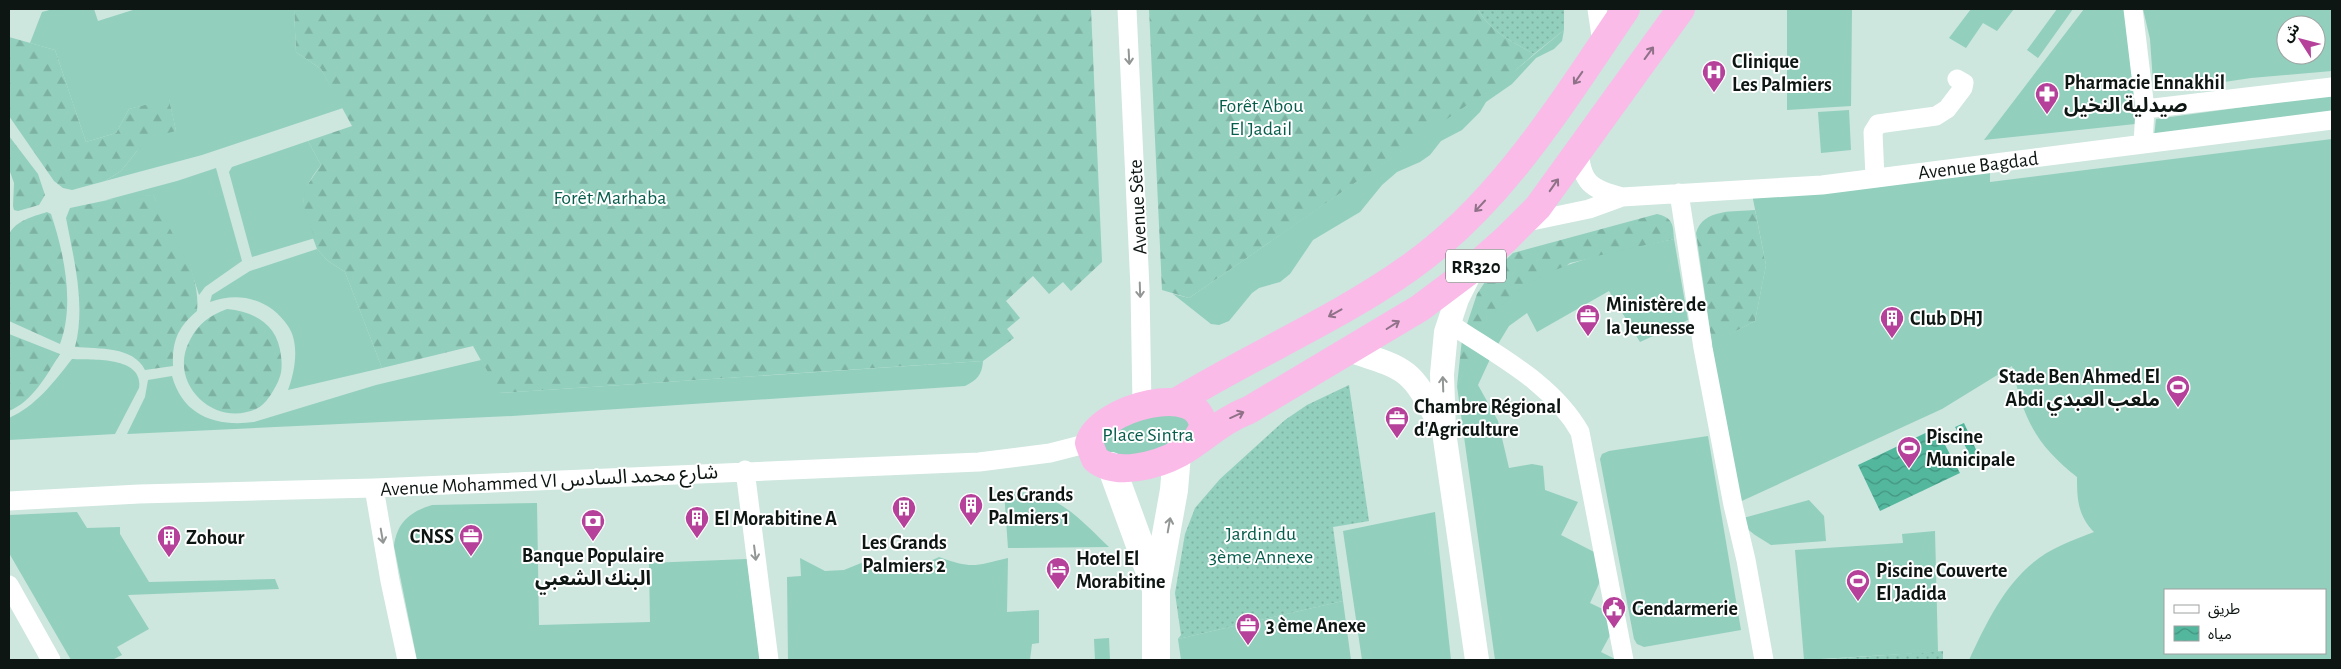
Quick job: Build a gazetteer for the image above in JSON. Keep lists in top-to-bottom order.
{
  "streets": {
    "highway": ["RR320"],
    "street": ["Avenue Bagdad", "Avenue Sète", "Avenue Mohammed VI شارع محمد السادس"]
  },
  "crossings": [
    ["Avenue Sète", "RR320"],
    ["RR320", "Avenue Mohammed VI شارع محمد السادس"]
  ],
  "one_way": ["Avenue Sète"],
  "parks": [
    "Forêt Abou El Jadail",
    "Forêt Marhaba",
    "Place Sintra",
    "Jardin du 3ème Annexe"
  ],
  "places": {
    "hospital": ["Clinique Les Palmiers"],
    "pharmacy": ["Pharmacie Ennakhil صيدلية النخيل"],
    "office": [
      "Ministère de la Jeunesse",
      "Chambre Régional d'Agriculture",
      "CNSS",
      "3 ème Anexe"
    ],
    "building": [
      "Club DHJ",
      "Les Grands Palmiers 1",
      "Les Grands Palmiers 2",
      "El Morabitine A",
      "Zohour"
    ],
    "sports": ["Stade Ben Ahmed El Abdi ملعب العبدي", "Piscine Municipale", "Piscine Couverte El Jadida"],
    "bank": ["Banque Populaire البنك الشعبي"],
    "hotel": ["Hotel El Morabitine"],
    "public building": ["Gendarmerie"]
  },
  "legend": ["طريق", "مياه"],
  "north": "top left"
}
